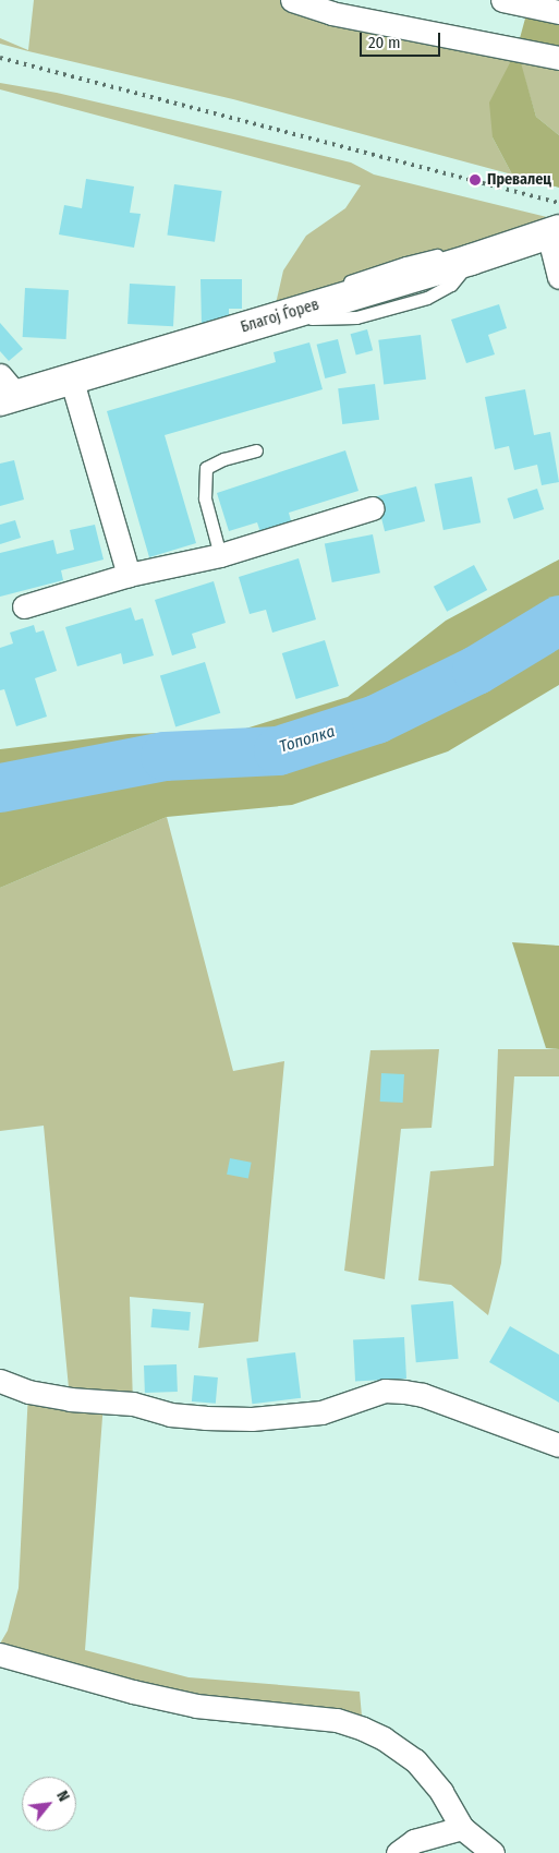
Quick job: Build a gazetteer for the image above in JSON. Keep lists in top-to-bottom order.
{
  "streets": {
    "main road": ["Благој Ѓорев"]
  },
  "water": ["Тополка"],
  "places": ["Превалец"],
  "scale_bar": "20 m",
  "north": "top right"
}
